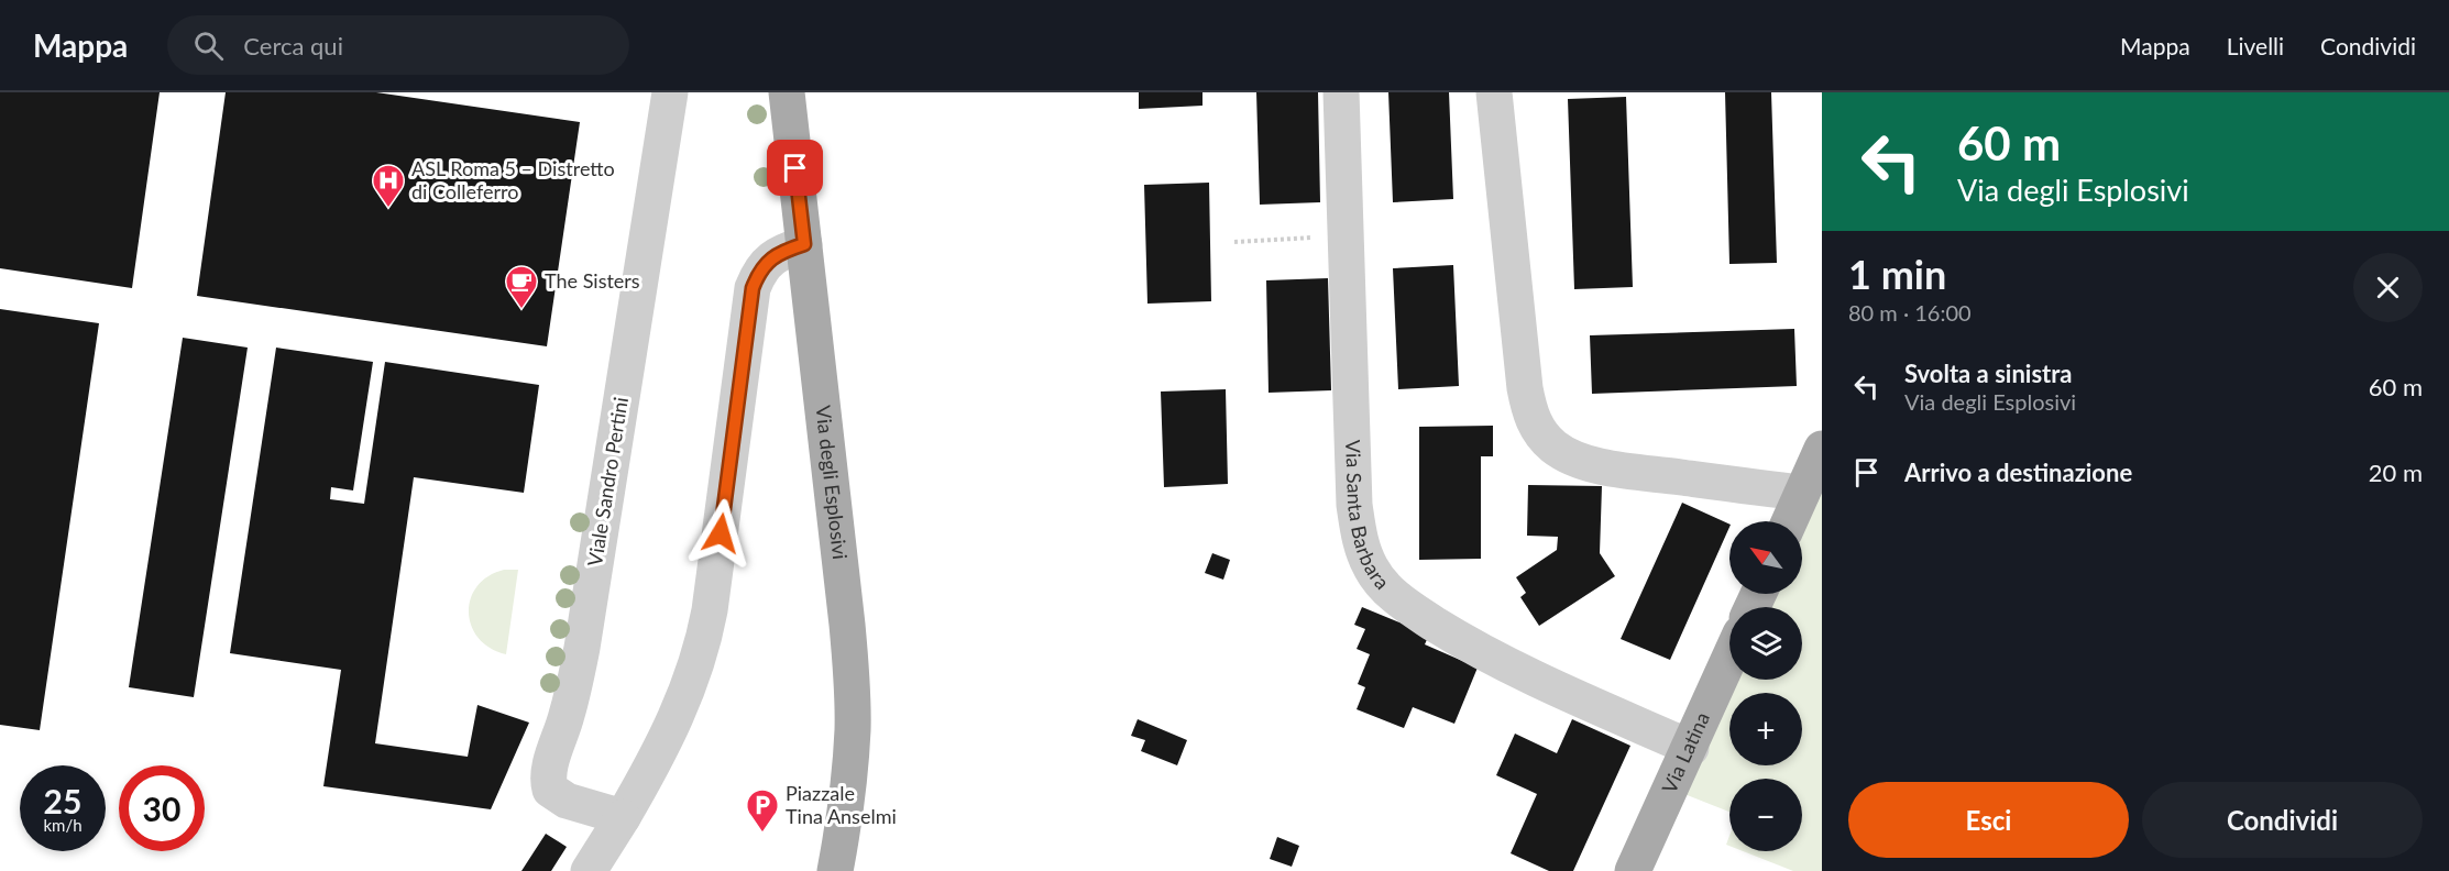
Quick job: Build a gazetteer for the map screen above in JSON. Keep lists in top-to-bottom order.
{
  "streets": {
    "main road": ["Via degli Esplosivi", "Via Latina"],
    "street": ["Viale Sandro Pertini", "Via Santa Barbara"]
  },
  "crossings": [
    ["Via Santa Barbara", "Via Latina"]
  ],
  "places": {
    "hospital": ["ASL Roma 5 – Distretto di Colleferro"],
    "cafe": ["The Sisters"],
    "parking": ["Piazzale Tina Anselmi"]
  },
  "north": "top left",
  "page": {
    "header": "Mappa",
    "search": "Cerca qui",
    "nav": ["Mappa", "Livelli", "Condividi"],
    "turn": ["60 m", "Via degli Esplosivi"],
    "heading": ["1 min", "80 m · 16:00"],
    "list": [
      {
        "name": "Svolta a sinistra",
        "note": "Via degli Esplosivi",
        "value": "60 m"
      },
      {
        "name": "Arrivo a destinazione",
        "value": "20 m"
      }
    ],
    "map_buttons": ["+", "−"],
    "speed": "25 km/h",
    "limit": "30",
    "buttons": ["Esci", "Condividi"]
  }
}
